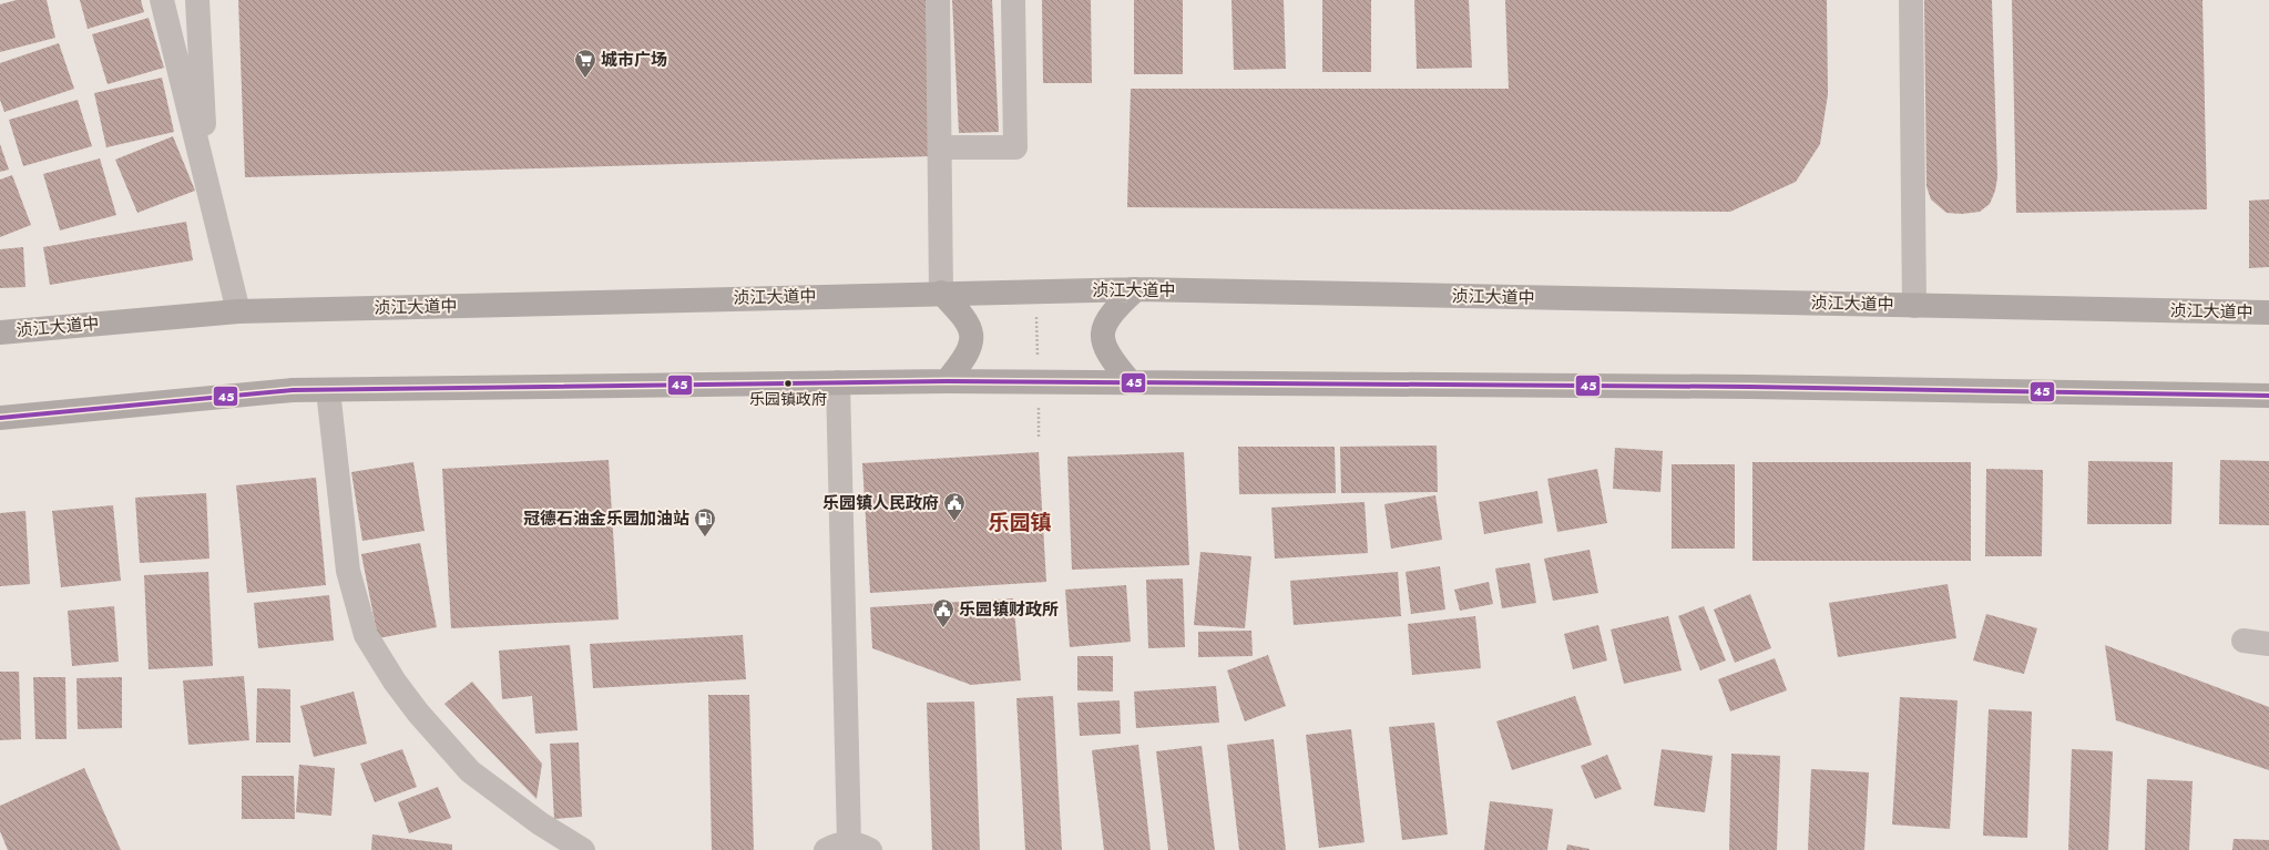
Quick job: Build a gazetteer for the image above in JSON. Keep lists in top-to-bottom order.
{
  "streets": {
    "main road": ["浈江大道中"]
  },
  "districts": ["乐园镇"],
  "places": {
    "supermarket": ["城市广场"],
    "other": ["乐园镇政府"],
    "public building": ["乐园镇人民政府", "乐园镇财政所"],
    "fuel station": ["冠德石油金乐园加油站"]
  },
  "lines": ["transit line 45"]
}
